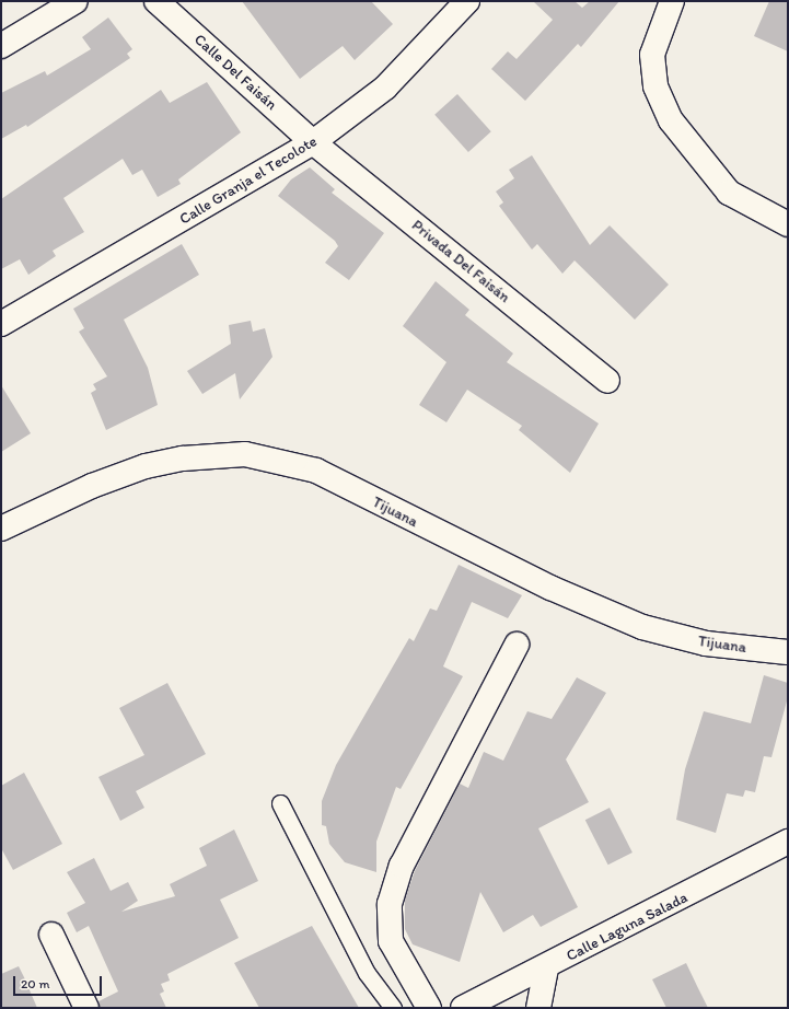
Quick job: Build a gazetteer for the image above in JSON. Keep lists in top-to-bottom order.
{
  "streets": {
    "street": [
      "Calle Del Faisán",
      "Calle Granja el Tecolote",
      "Privada Del Faisán",
      "Tijuana",
      "Calle Laguna Salada"
    ]
  },
  "crossings": [
    ["Calle Del Faisán", "Calle Granja el Tecolote"],
    ["Calle Del Faisán", "Privada Del Faisán"],
    ["Calle Granja el Tecolote", "Privada Del Faisán"]
  ],
  "scale_bar": "20 m"
}
